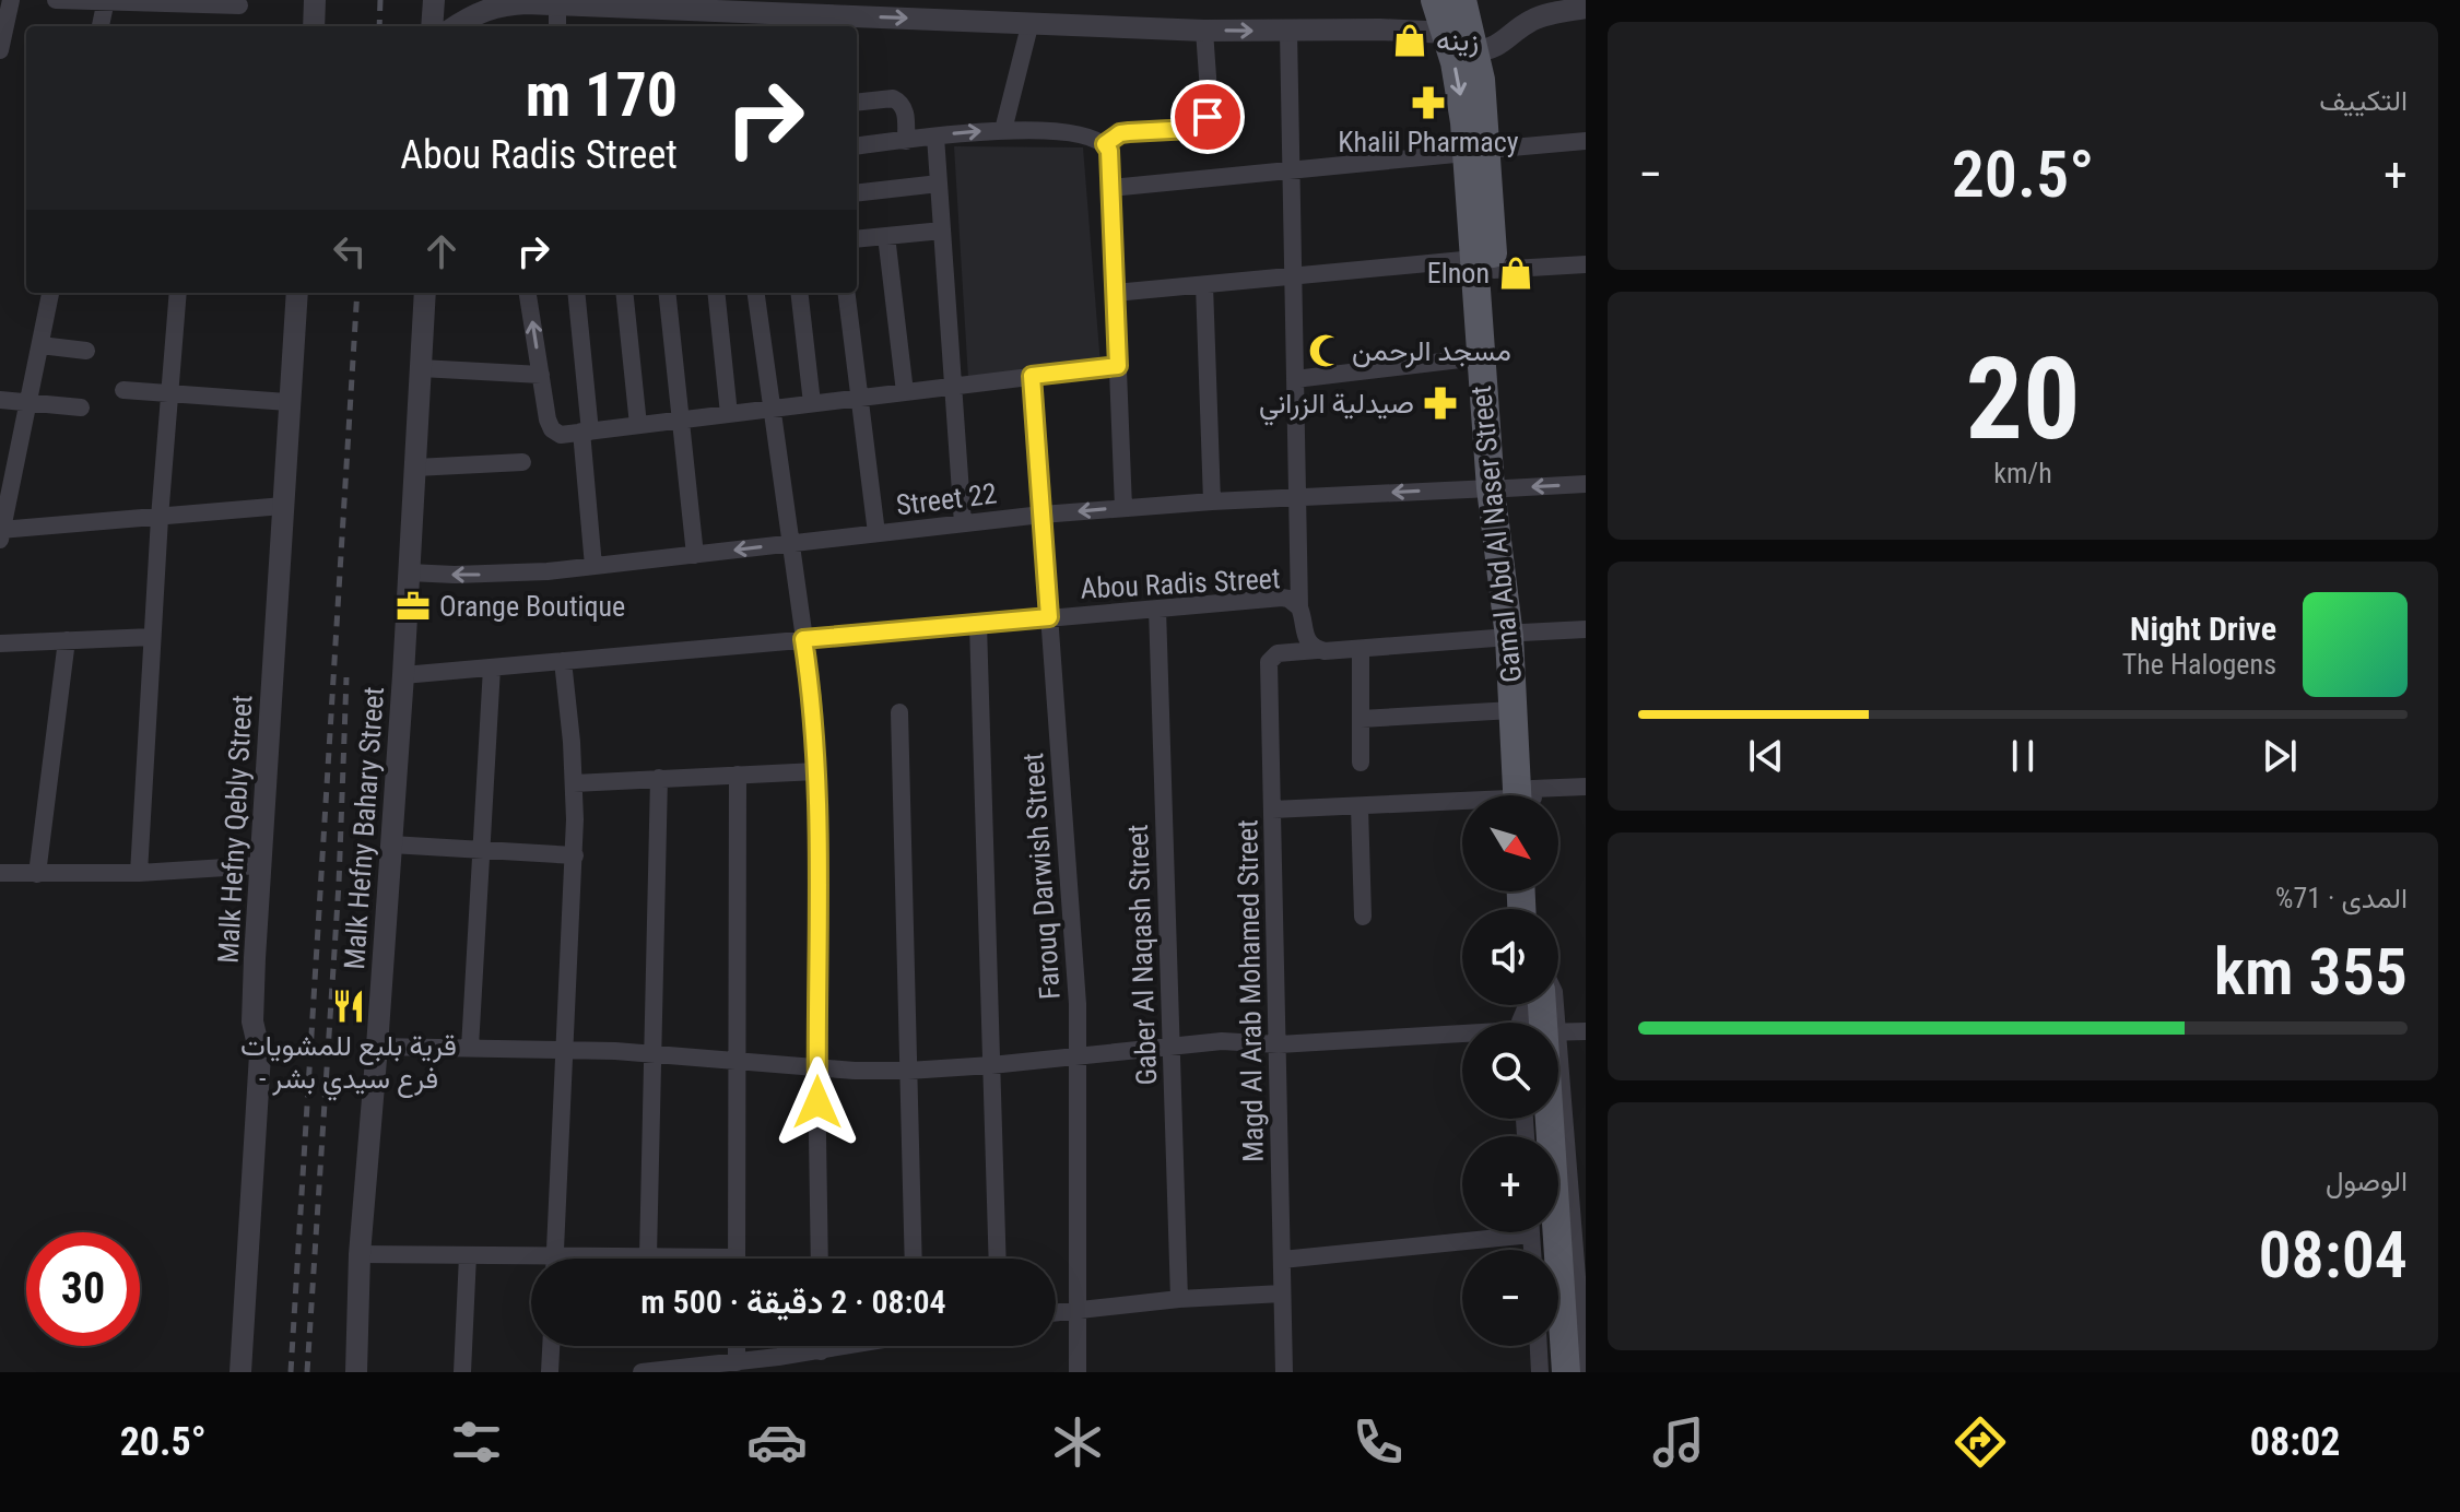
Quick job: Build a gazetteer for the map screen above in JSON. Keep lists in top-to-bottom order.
{
  "streets": {
    "main road": ["Gamal Abd Al Naser Street"],
    "street": [
      "Street 22",
      "Abou Radis Street",
      "Malk Hefny Bahary Street",
      "Malk Hefny Qebly Street",
      "Farouq Darwish Street",
      "Gaber Al Naqash Street",
      "Magd Al Arab Mohamed Street"
    ]
  },
  "crossings": [
    ["Street 22", "Gamal Abd Al Naser Street"],
    ["Street 22", "Malk Hefny Bahary Street"],
    ["Street 22", "Farouq Darwish Street"],
    ["Abou Radis Street", "Malk Hefny Bahary Street"],
    ["Abou Radis Street", "Farouq Darwish Street"],
    ["Abou Radis Street", "Gaber Al Naqash Street"],
    ["Abou Radis Street", "Magd Al Arab Mohamed Street"]
  ],
  "places": {
    "shop": ["زينه", "Elnon"],
    "pharmacy": ["Khalil Pharmacy", "صيدلية الزراني"],
    "mosque": ["مسجد الرحمن"],
    "office": ["Orange Boutique"],
    "restaurant": ["قرية بلبع للمشويات - فرع سيدي بشر"]
  },
  "north": "bottom right",
  "page": {
    "tile": [
      "التكييف",
      ["20", "km/h"],
      ["المدى · 71%", "355 km"],
      ["الوصول", "08:04"]
    ],
    "turn": ["170 m", "Abou Radis Street"],
    "heat": ["−", "20.5°", "+"],
    "song": ["Night Drive", "The Halogens"],
    "map_buttons": ["+", "−"],
    "limit": "30",
    "trip": "08:04 · 2 دقيقة · 500 m",
    "tabs": ["08:02", "20.5°"]
  }
}
